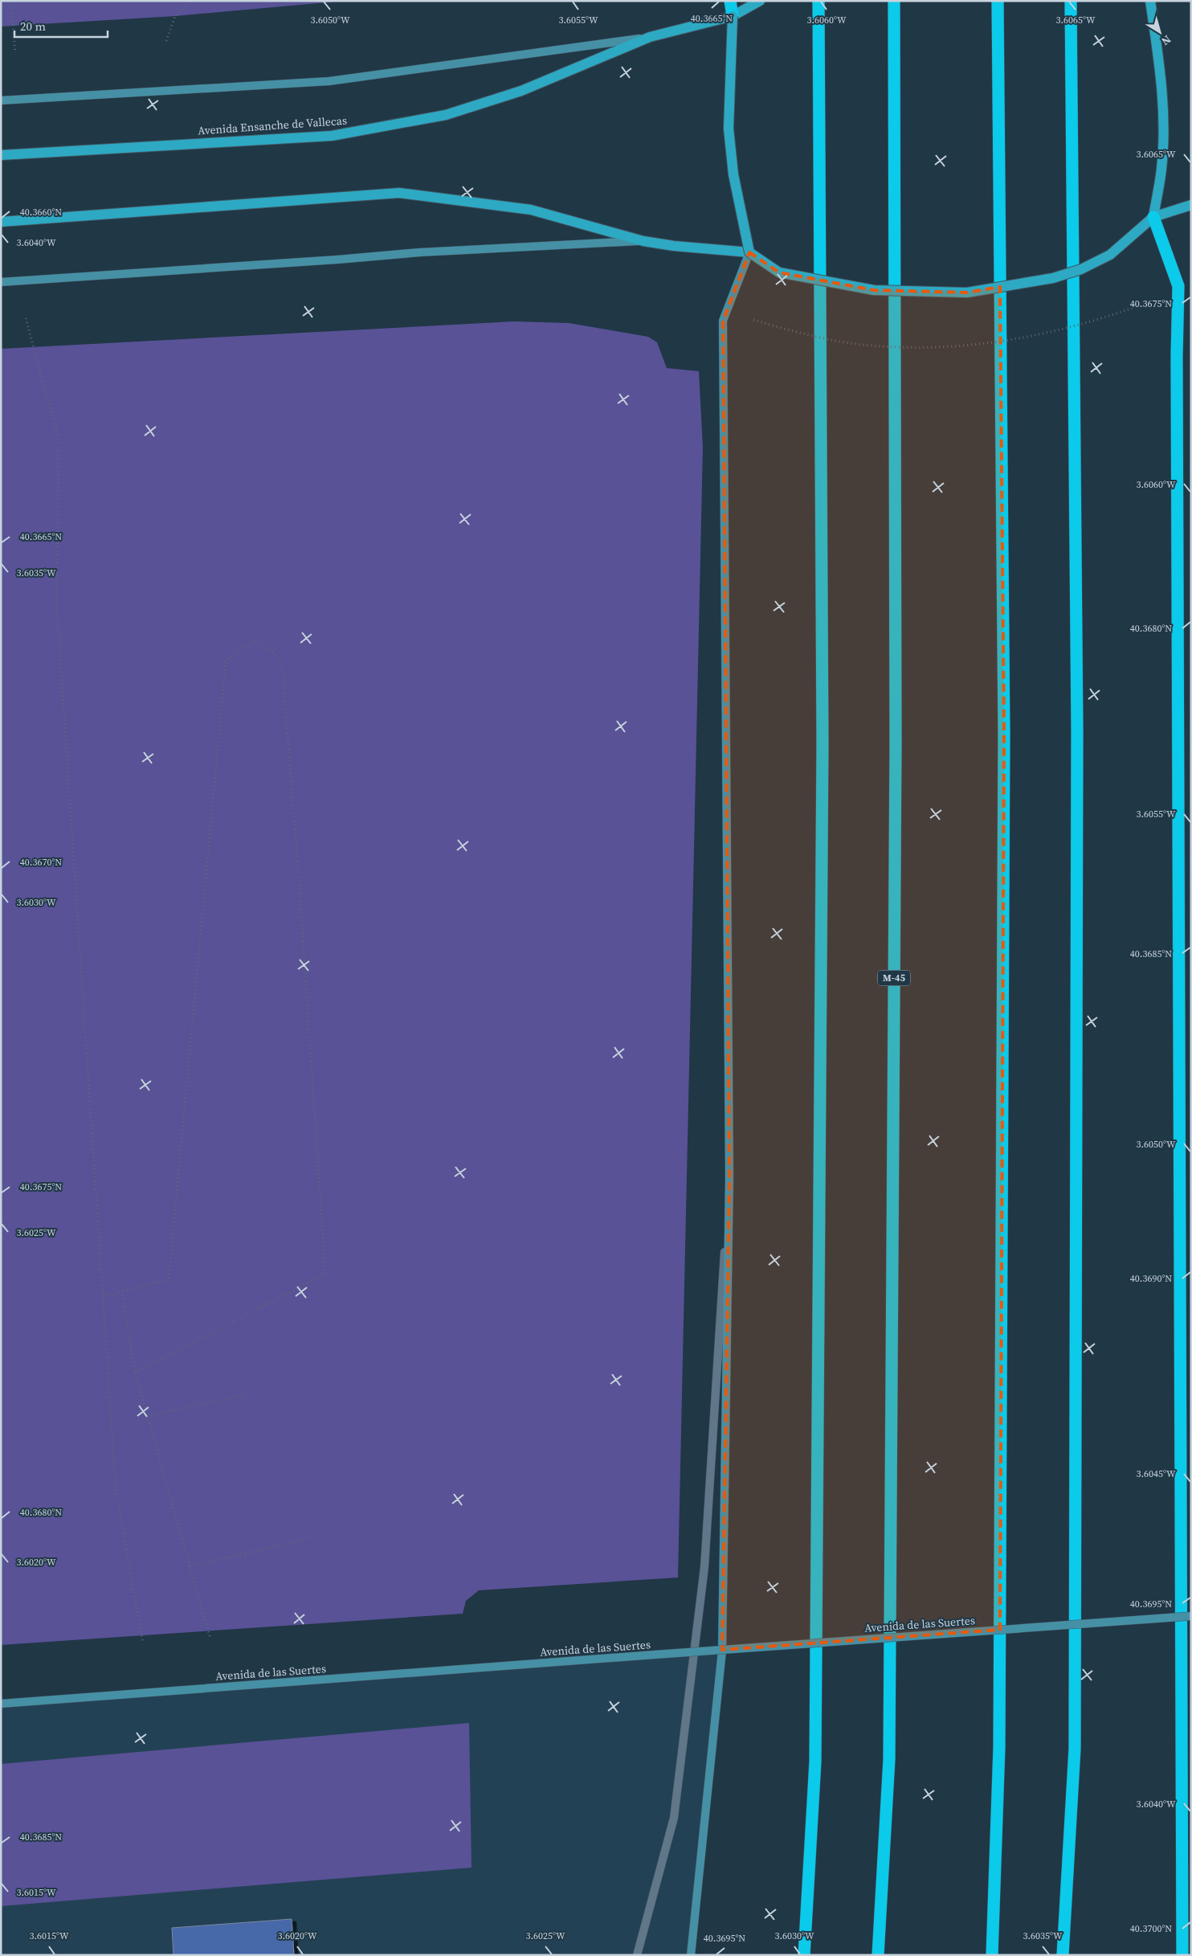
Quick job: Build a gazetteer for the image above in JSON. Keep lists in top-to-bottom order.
{
  "streets": {
    "highway": ["M-45"],
    "main road": ["Avenida Ensanche de Vallecas"],
    "street": ["Avenida de las Suertes"]
  },
  "scale_bar": "20 m",
  "north": "bottom right",
  "coordinates": [
    "40.3665°N",
    "3.6050°W",
    "3.6055°W",
    "3.6060°W",
    "3.6065°W",
    "40.3660°N",
    "3.6040°W",
    "40.3675°N",
    "3.6035°W",
    "40.3680°N",
    "40.3670°N",
    "3.6030°W",
    "40.3685°N",
    "3.6025°W",
    "40.3690°N",
    "3.6045°W",
    "3.6020°W",
    "40.3695°N",
    "3.6015°W",
    "40.3700°N"
  ]
}
